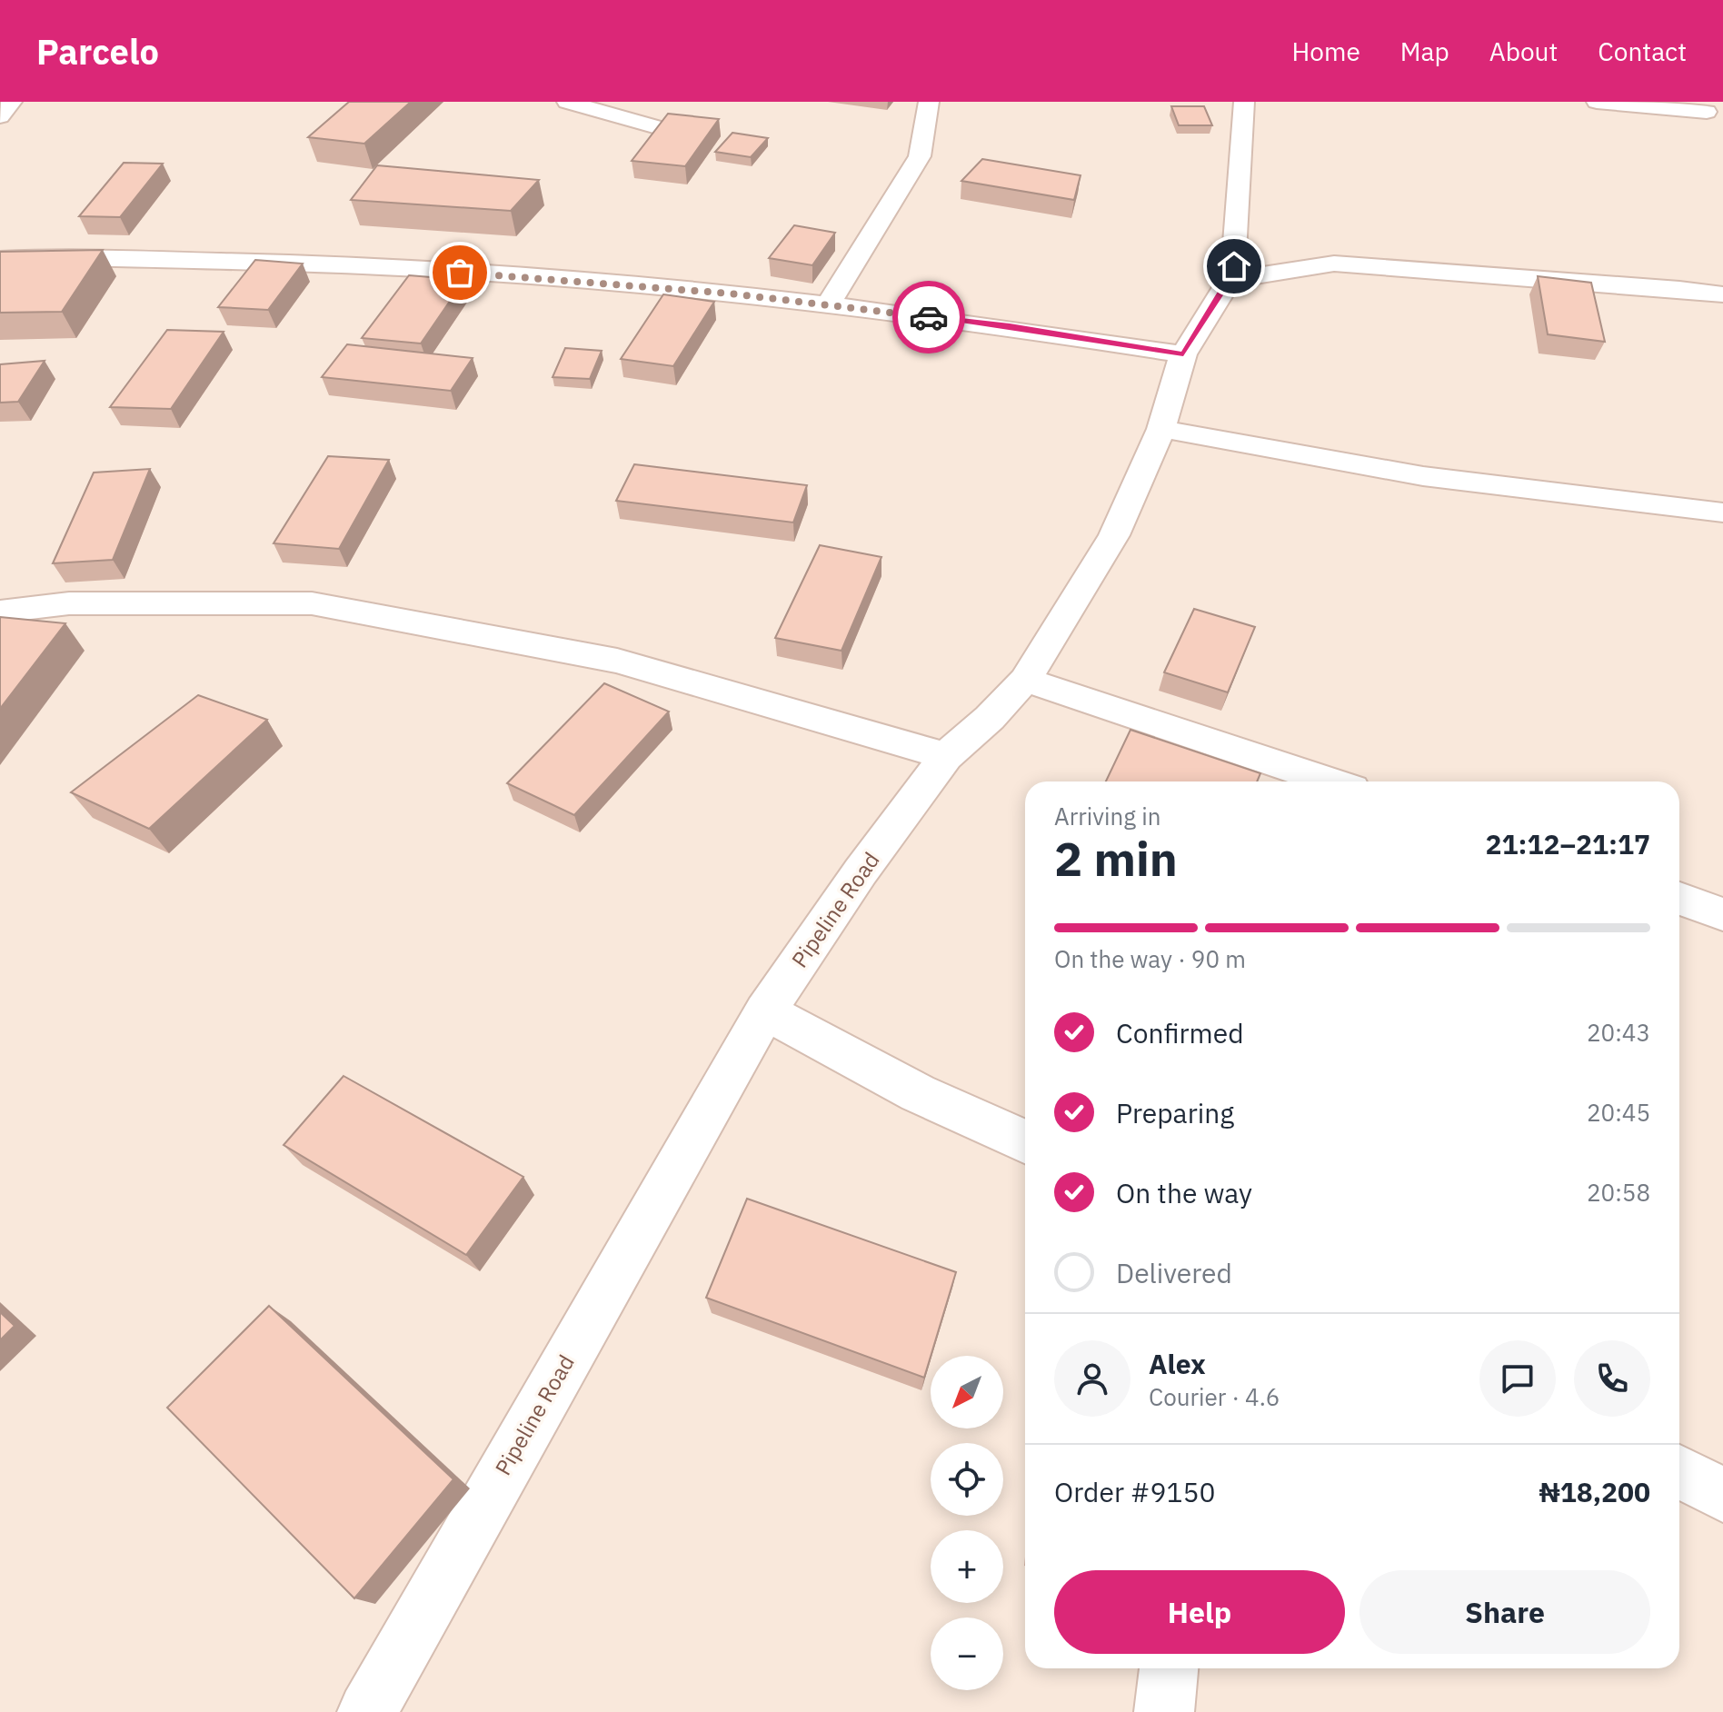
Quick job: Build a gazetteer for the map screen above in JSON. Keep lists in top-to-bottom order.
{
  "streets": {
    "street": ["Pipeline Road"]
  },
  "north": "bottom left",
  "page": {
    "header": "Parcelo",
    "nav": [
      "Home",
      "Map",
      "About",
      "Contact"
    ],
    "heading": ["2 min", "Arriving in", "21:12–21:17"],
    "panel": [
      "Alex",
      "Courier · 4.6",
      "Order #9150",
      "₦18,200"
    ],
    "bar": "On the way · 90 m",
    "list": [
      ["Confirmed", "20:43"],
      ["Preparing", "20:45"],
      ["On the way", "20:58"],
      "Delivered"
    ],
    "map_buttons": ["+", "−"],
    "buttons": ["Help", "Share"]
  }
}
